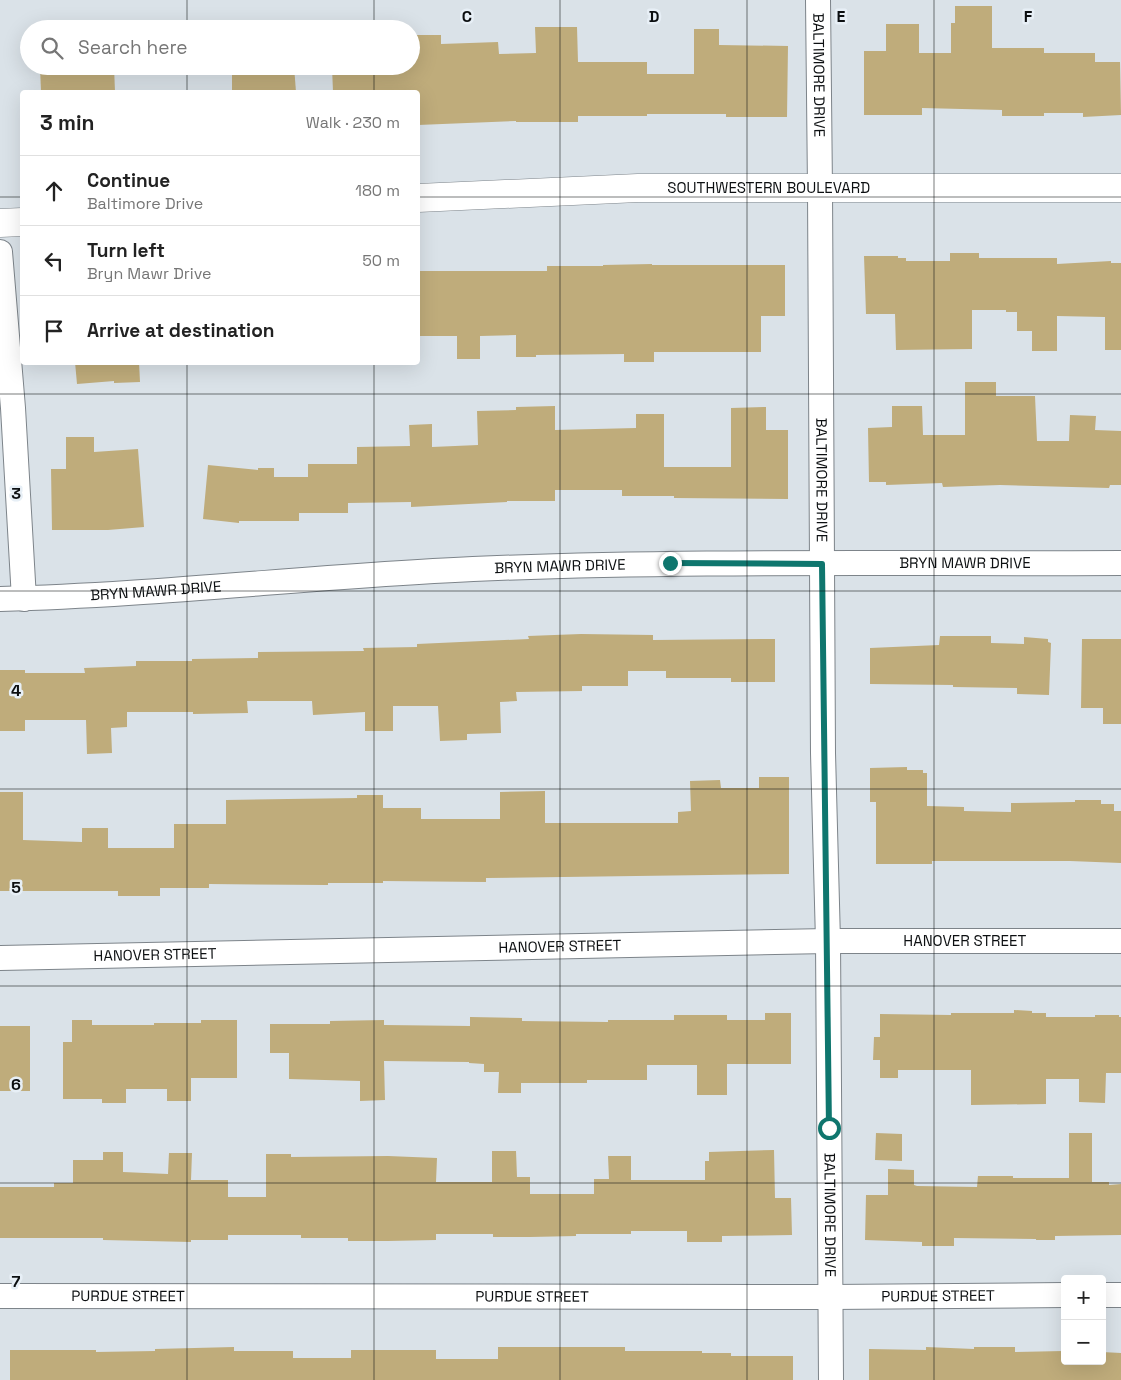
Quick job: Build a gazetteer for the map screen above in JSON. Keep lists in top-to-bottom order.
{
  "streets": {
    "street": [
      "BALTIMORE DRIVE",
      "SOUTHWESTERN BOULEVARD",
      "BRYN MAWR DRIVE",
      "HANOVER STREET",
      "PURDUE STREET"
    ]
  },
  "crossings": [
    ["BALTIMORE DRIVE", "SOUTHWESTERN BOULEVARD"],
    ["BALTIMORE DRIVE", "BRYN MAWR DRIVE"],
    ["BALTIMORE DRIVE", "HANOVER STREET"],
    ["BALTIMORE DRIVE", "PURDUE STREET"]
  ],
  "page": {
    "search": "Search here",
    "heading": ["3 min", "Walk · 230 m"],
    "list": [
      ["Continue", "Baltimore Drive", "180 m"],
      ["Turn left", "Bryn Mawr Drive", "50 m"],
      "Arrive at destination"
    ],
    "map_buttons": ["+", "−"]
  },
  "grid": {
    "columns": [
      "C",
      "D",
      "E",
      "F"
    ],
    "rows": [
      "3",
      "4",
      "5",
      "6",
      "7"
    ]
  }
}
